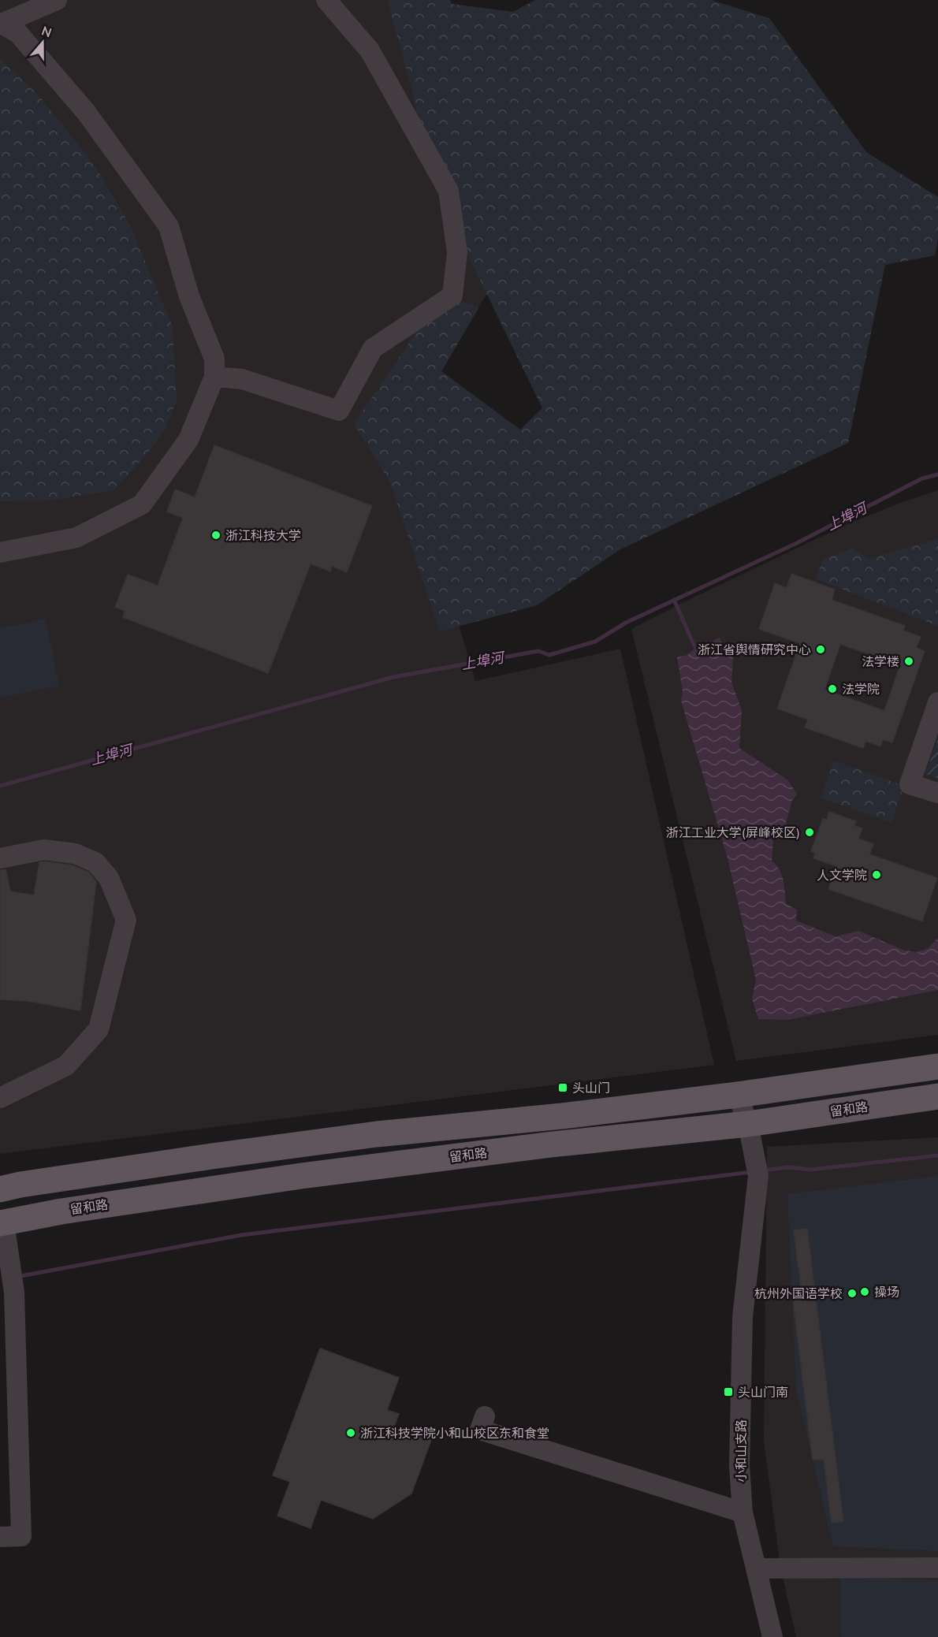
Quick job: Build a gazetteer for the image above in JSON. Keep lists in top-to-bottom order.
{
  "streets": {
    "main road": ["留和路"],
    "street": ["小和山支路"]
  },
  "crossings": [
    ["留和路", "小和山支路"]
  ],
  "water": ["上埠河"],
  "places": {
    "other": [
      "浙江科技大学",
      "浙江省舆情研究中心",
      "法学楼",
      "法学院",
      "浙江工业大学(屏峰校区)",
      "人文学院",
      "操场",
      "杭州外国语学校",
      "浙江科技学院小和山校区东和食堂"
    ],
    "transit": ["头山门", "头山门南"]
  },
  "north": "top"
}
